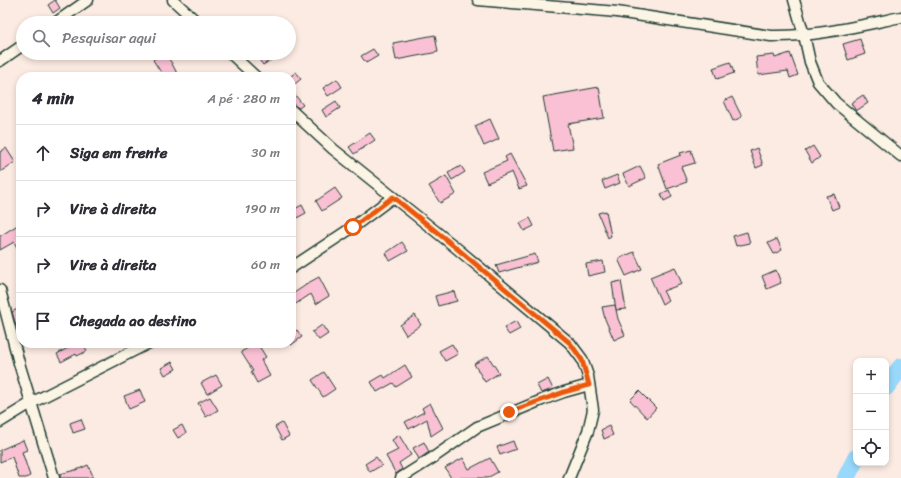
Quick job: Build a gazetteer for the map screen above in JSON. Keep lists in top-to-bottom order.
{
  "page": {
    "search": "Pesquisar aqui",
    "heading": ["4 min", "A pé · 280 m"],
    "list": [
      ["Siga em frente", "30 m"],
      ["Vire à direita", "190 m"],
      ["Vire à direita", "60 m"],
      "Chegada ao destino"
    ],
    "map_buttons": ["+", "−"]
  }
}
